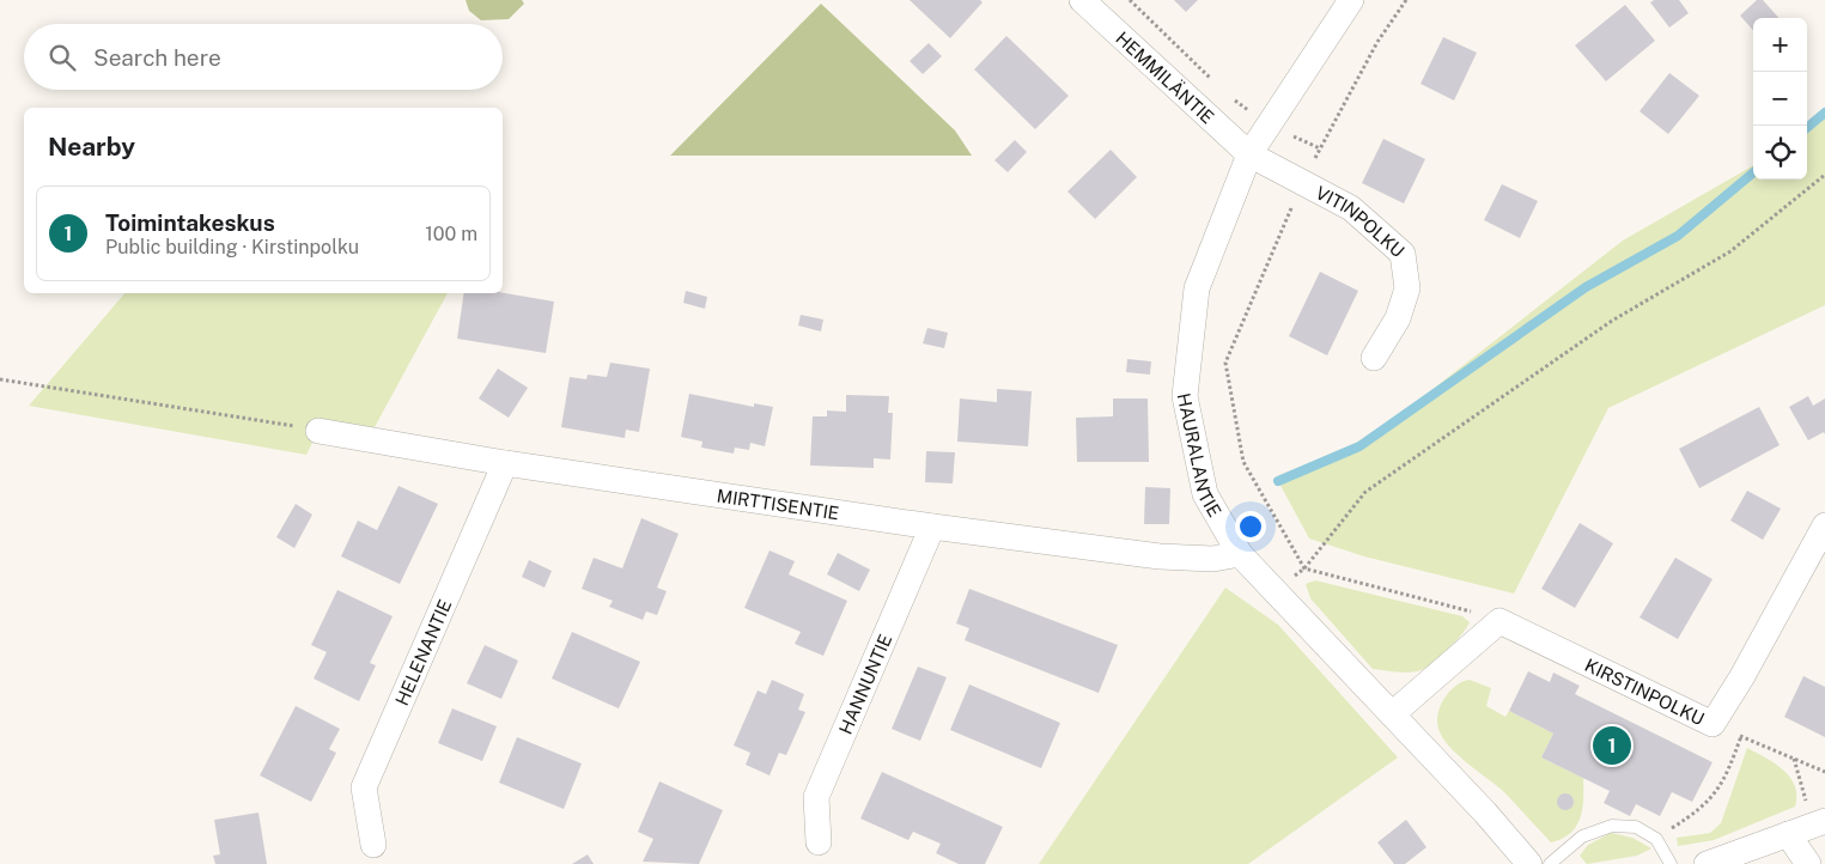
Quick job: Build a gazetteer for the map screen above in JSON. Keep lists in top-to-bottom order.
{
  "streets": {
    "street": [
      "HEMMILÄNTIE",
      "VITINPOLKU",
      "HAURALANTIE",
      "MIRTTISENTIE",
      "HELENANTIE",
      "HANNUNTIE",
      "KIRSTINPOLKU"
    ]
  },
  "crossings": [
    ["HEMMILÄNTIE", "VITINPOLKU"],
    ["HEMMILÄNTIE", "HAURALANTIE"],
    ["VITINPOLKU", "HAURALANTIE"],
    ["HAURALANTIE", "MIRTTISENTIE"],
    ["MIRTTISENTIE", "HELENANTIE"],
    ["MIRTTISENTIE", "HANNUNTIE"]
  ],
  "page": {
    "map_buttons": ["+", "−"],
    "search": "Search here",
    "heading": "Nearby",
    "list": [
      {
        "mark": "1",
        "name": "Toimintakeskus",
        "note": "Public building · Kirstinpolku",
        "value": "100 m"
      }
    ],
    "pins": "1"
  }
}
